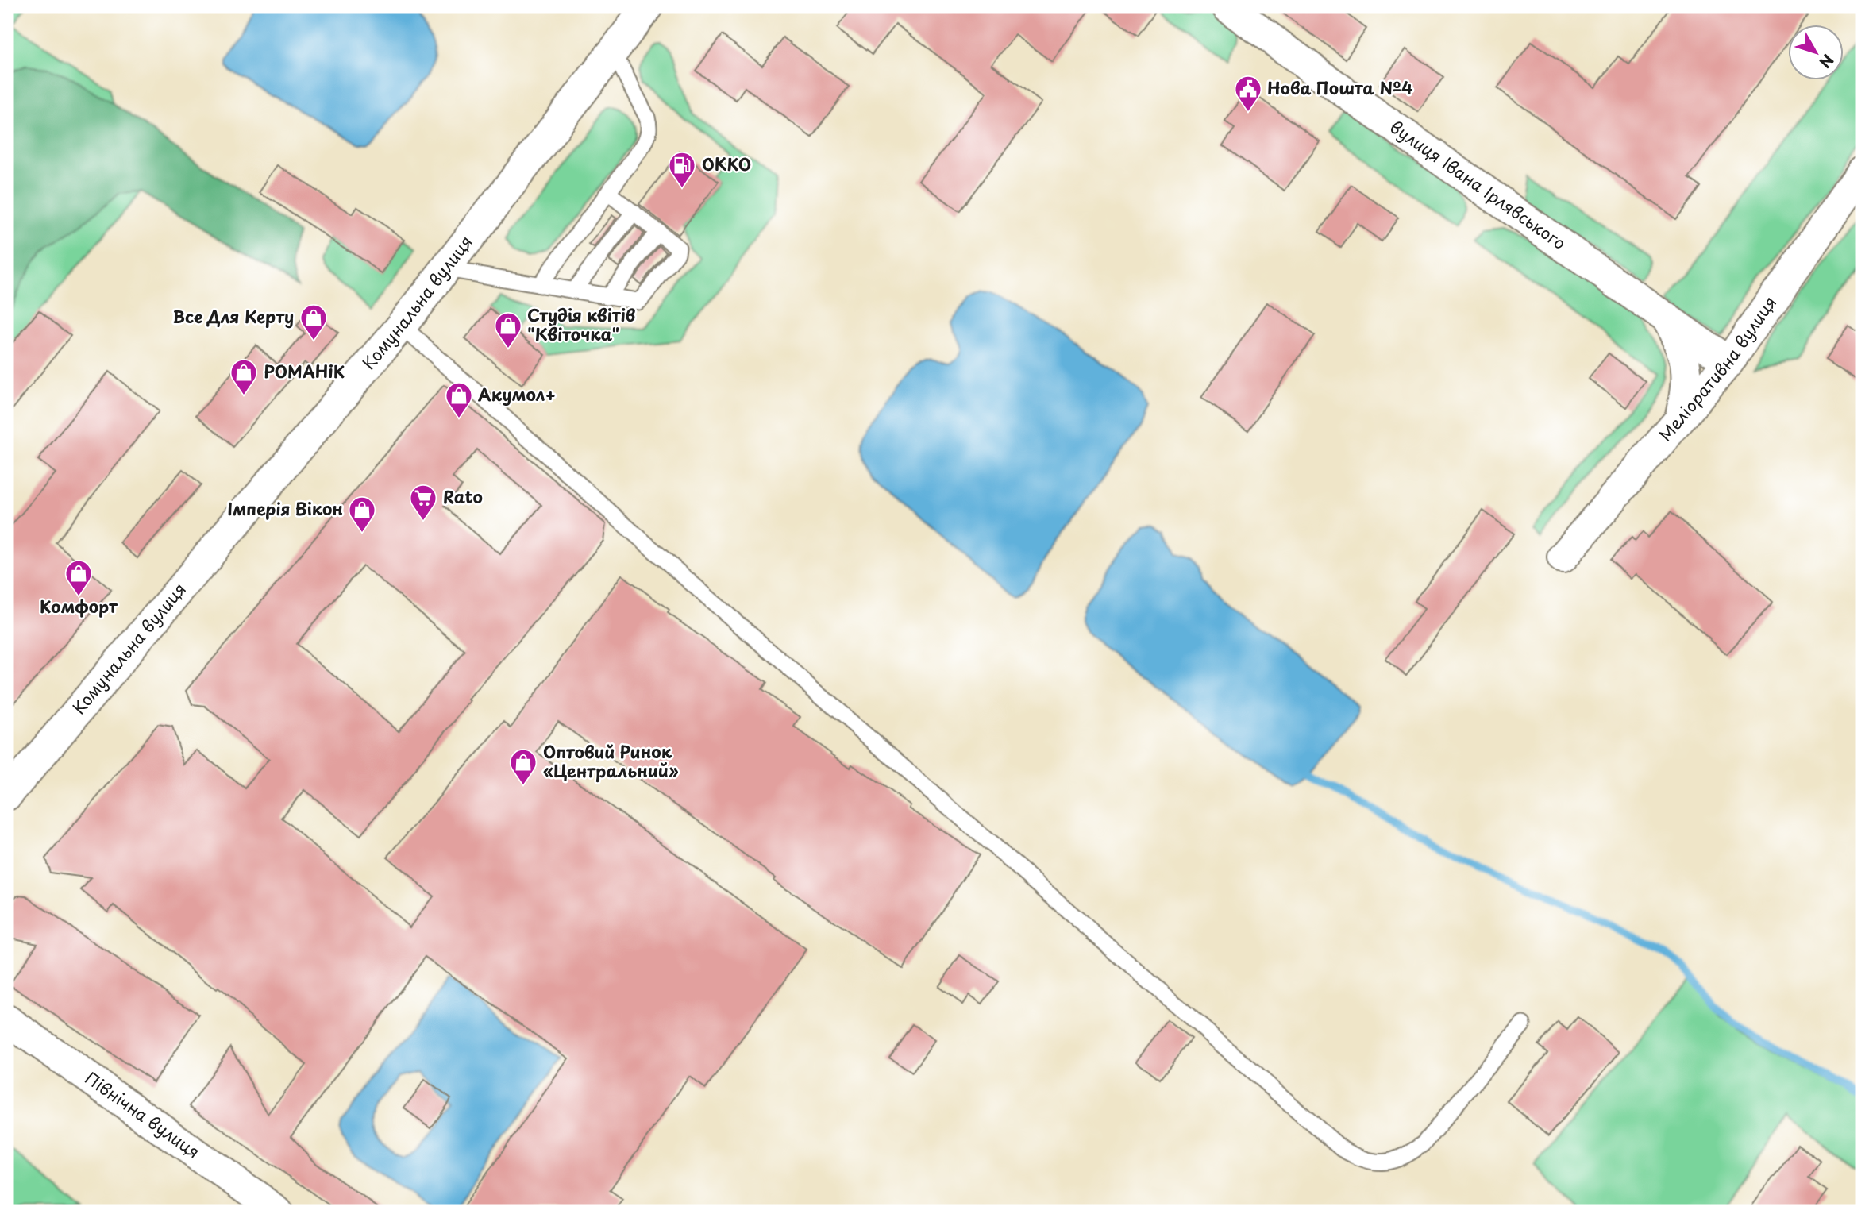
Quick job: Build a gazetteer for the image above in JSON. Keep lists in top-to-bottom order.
{
  "streets": {
    "street": [
      "вулиця Івана Ірлявського",
      "Комунальна вулиця",
      "Меліоративна вулиця",
      "Північна вулиця"
    ]
  },
  "crossings": [
    ["вулиця Івана Ірлявського", "Меліоративна вулиця"]
  ],
  "places": {
    "public building": ["Нова Пошта №4"],
    "fuel station": ["ОККО"],
    "shop": [
      "Все Для Керту",
      "Студія квітів \"Квіточка\"",
      "РОМАНіК",
      "Акумол+",
      "Імперія Вікон",
      "Комфорт",
      "Оптовий Ринок «Центральний»"
    ],
    "supermarket": ["Rato"]
  },
  "north": "bottom right"
}
